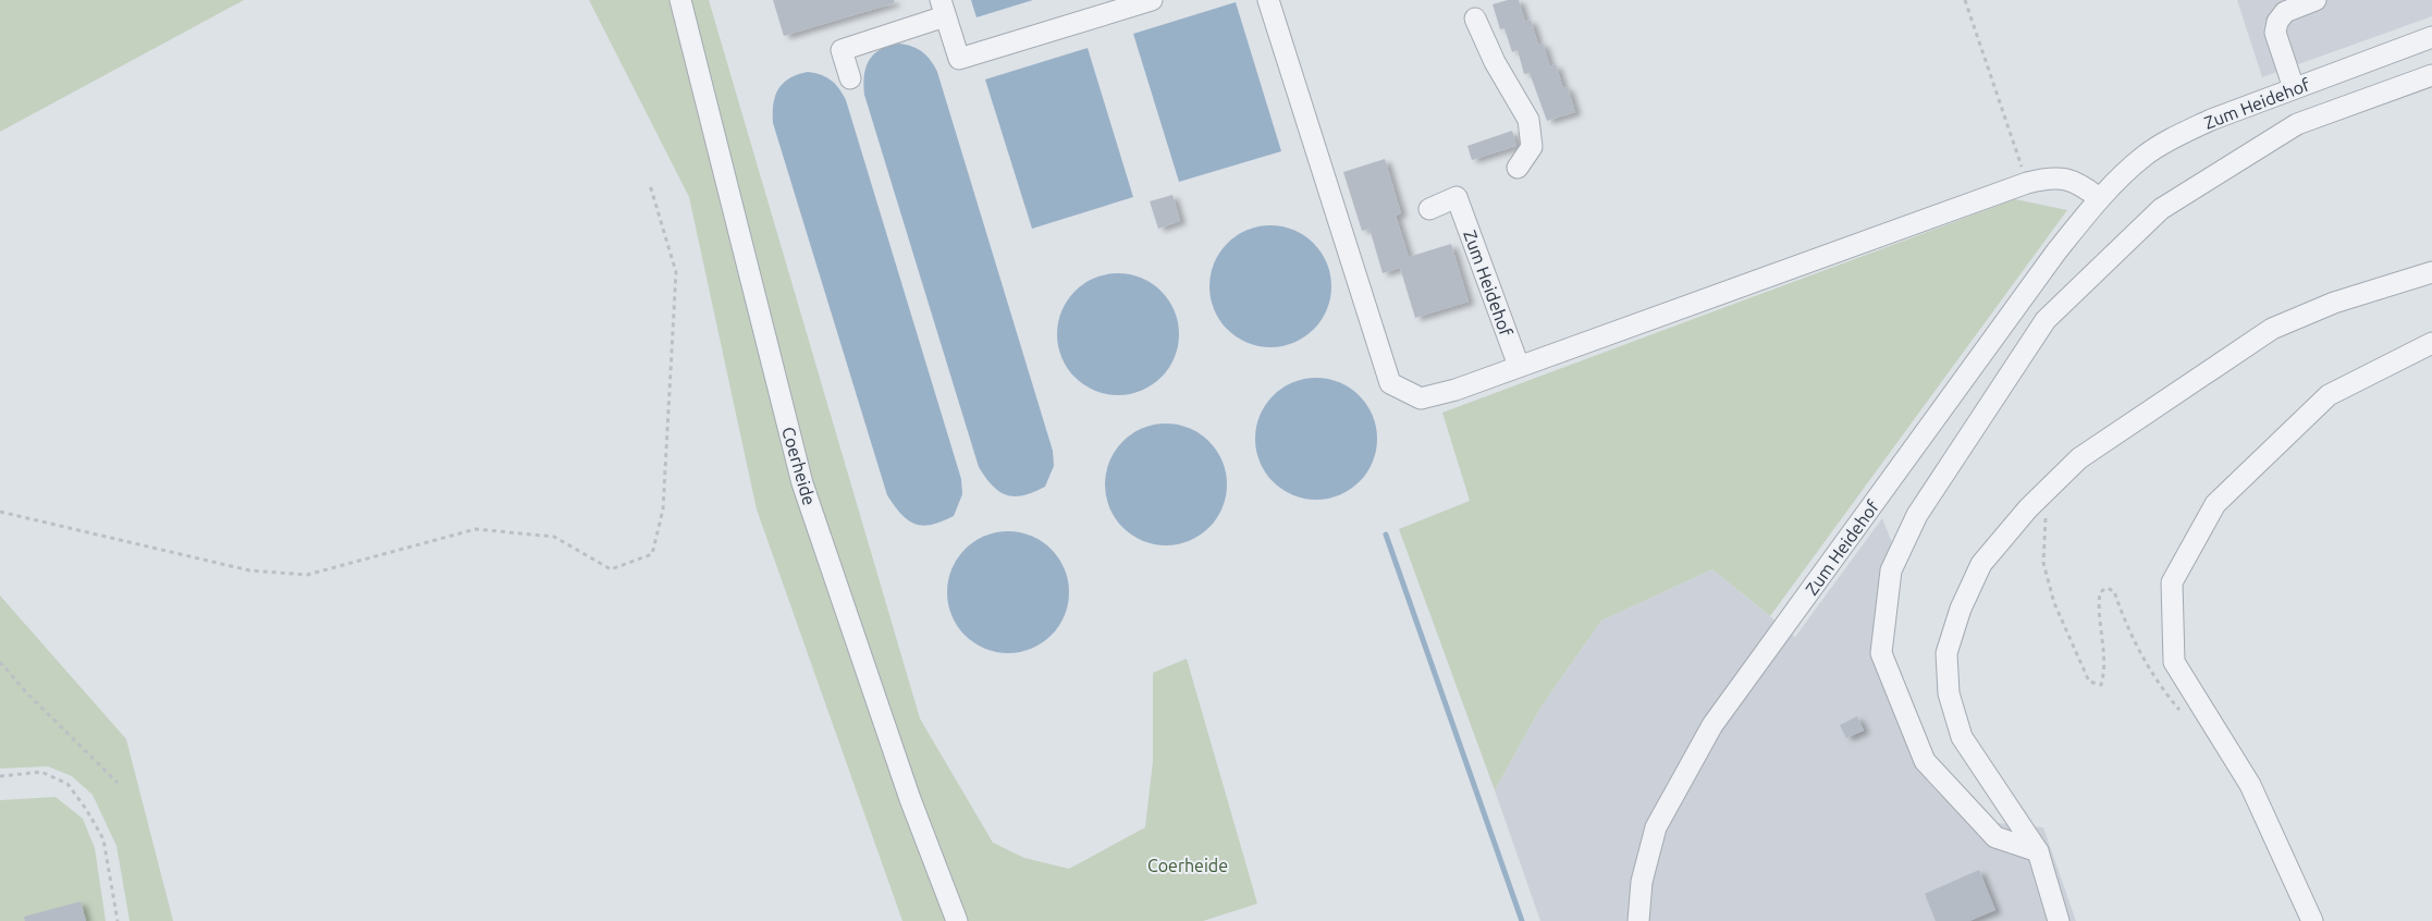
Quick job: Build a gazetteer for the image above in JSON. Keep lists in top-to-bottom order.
{
  "streets": {
    "street": ["Zum Heidehof", "Coerheide"]
  },
  "parks": ["Coerheide"]
}
